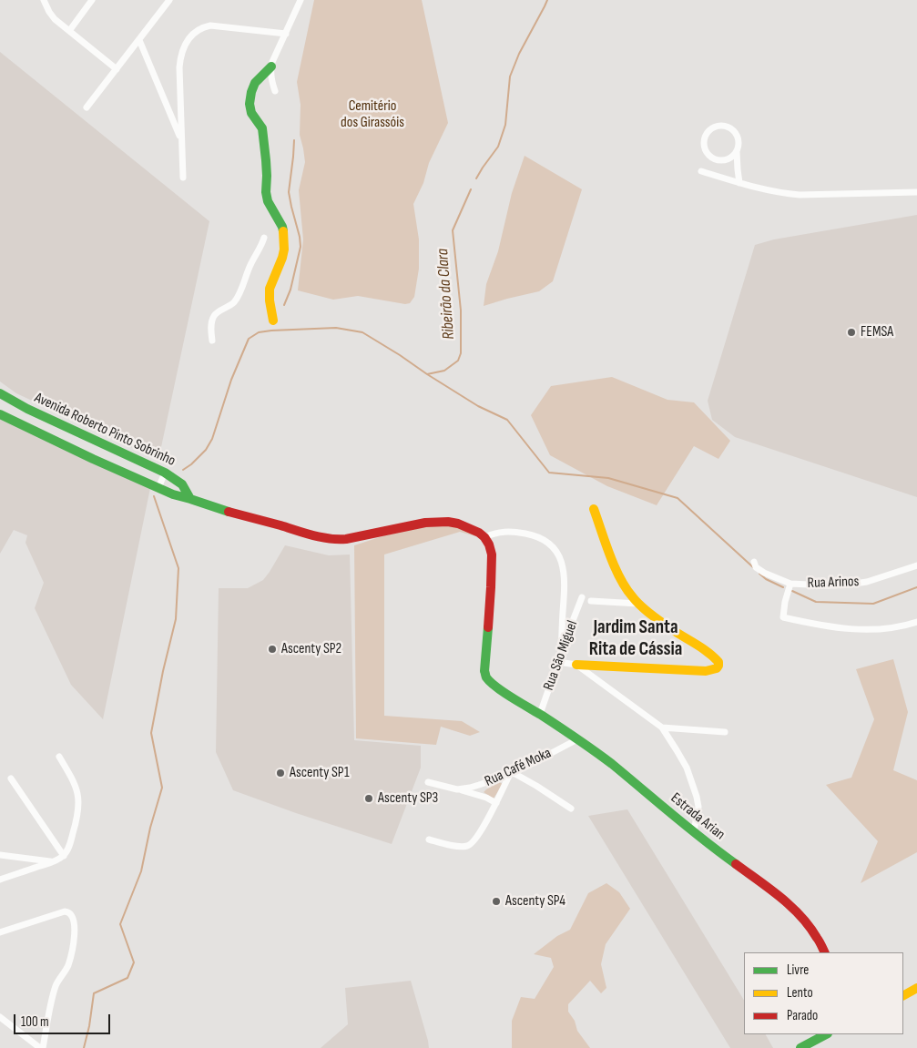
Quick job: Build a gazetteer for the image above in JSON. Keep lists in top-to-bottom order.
{
  "streets": {
    "street": [
      "Avenida Roberto Pinto Sobrinho",
      "Rua Arinos",
      "Rua São Miguel",
      "Rua Café Moka",
      "Estrada Arian"
    ]
  },
  "crossings": [
    ["Rua São Miguel", "Estrada Arian"],
    ["Rua Café Moka", "Estrada Arian"]
  ],
  "districts": ["Jardim Santa Rita de Cássia"],
  "water": ["Ribeirão da Clara"],
  "parks": ["Cemitério dos Girassóis"],
  "places": [
    "FEMSA",
    "Ascenty SP2",
    "Ascenty SP1",
    "Ascenty SP3",
    "Ascenty SP4"
  ],
  "legend": ["Livre", "Lento", "Parado"],
  "scale_bar": "100 m"
}
